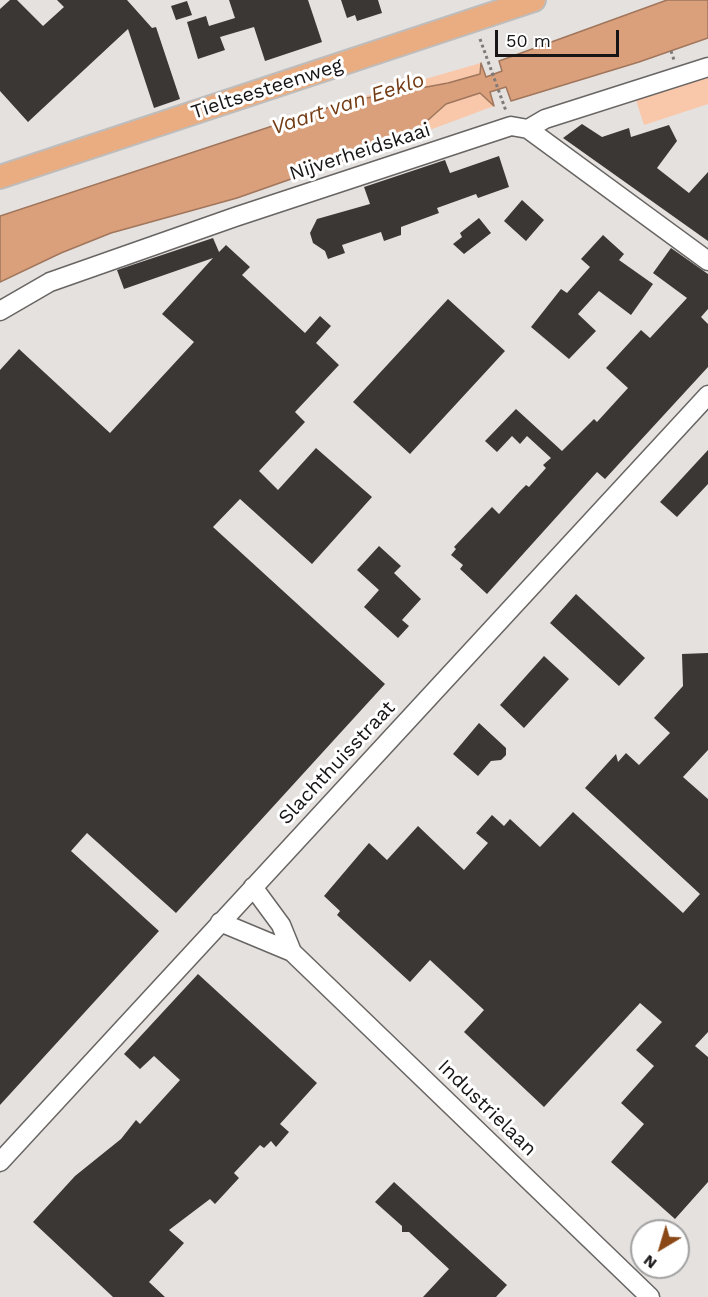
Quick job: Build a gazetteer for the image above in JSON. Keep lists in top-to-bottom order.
{
  "streets": {
    "main road": ["Tieltsesteenweg"],
    "street": ["Nijverheidskaai", "Slachthuisstraat", "Industrielaan"]
  },
  "crossings": [
    ["Slachthuisstraat", "Industrielaan"]
  ],
  "water": ["Vaart van Eeklo"],
  "scale_bar": "50 m",
  "north": "bottom left"
}
